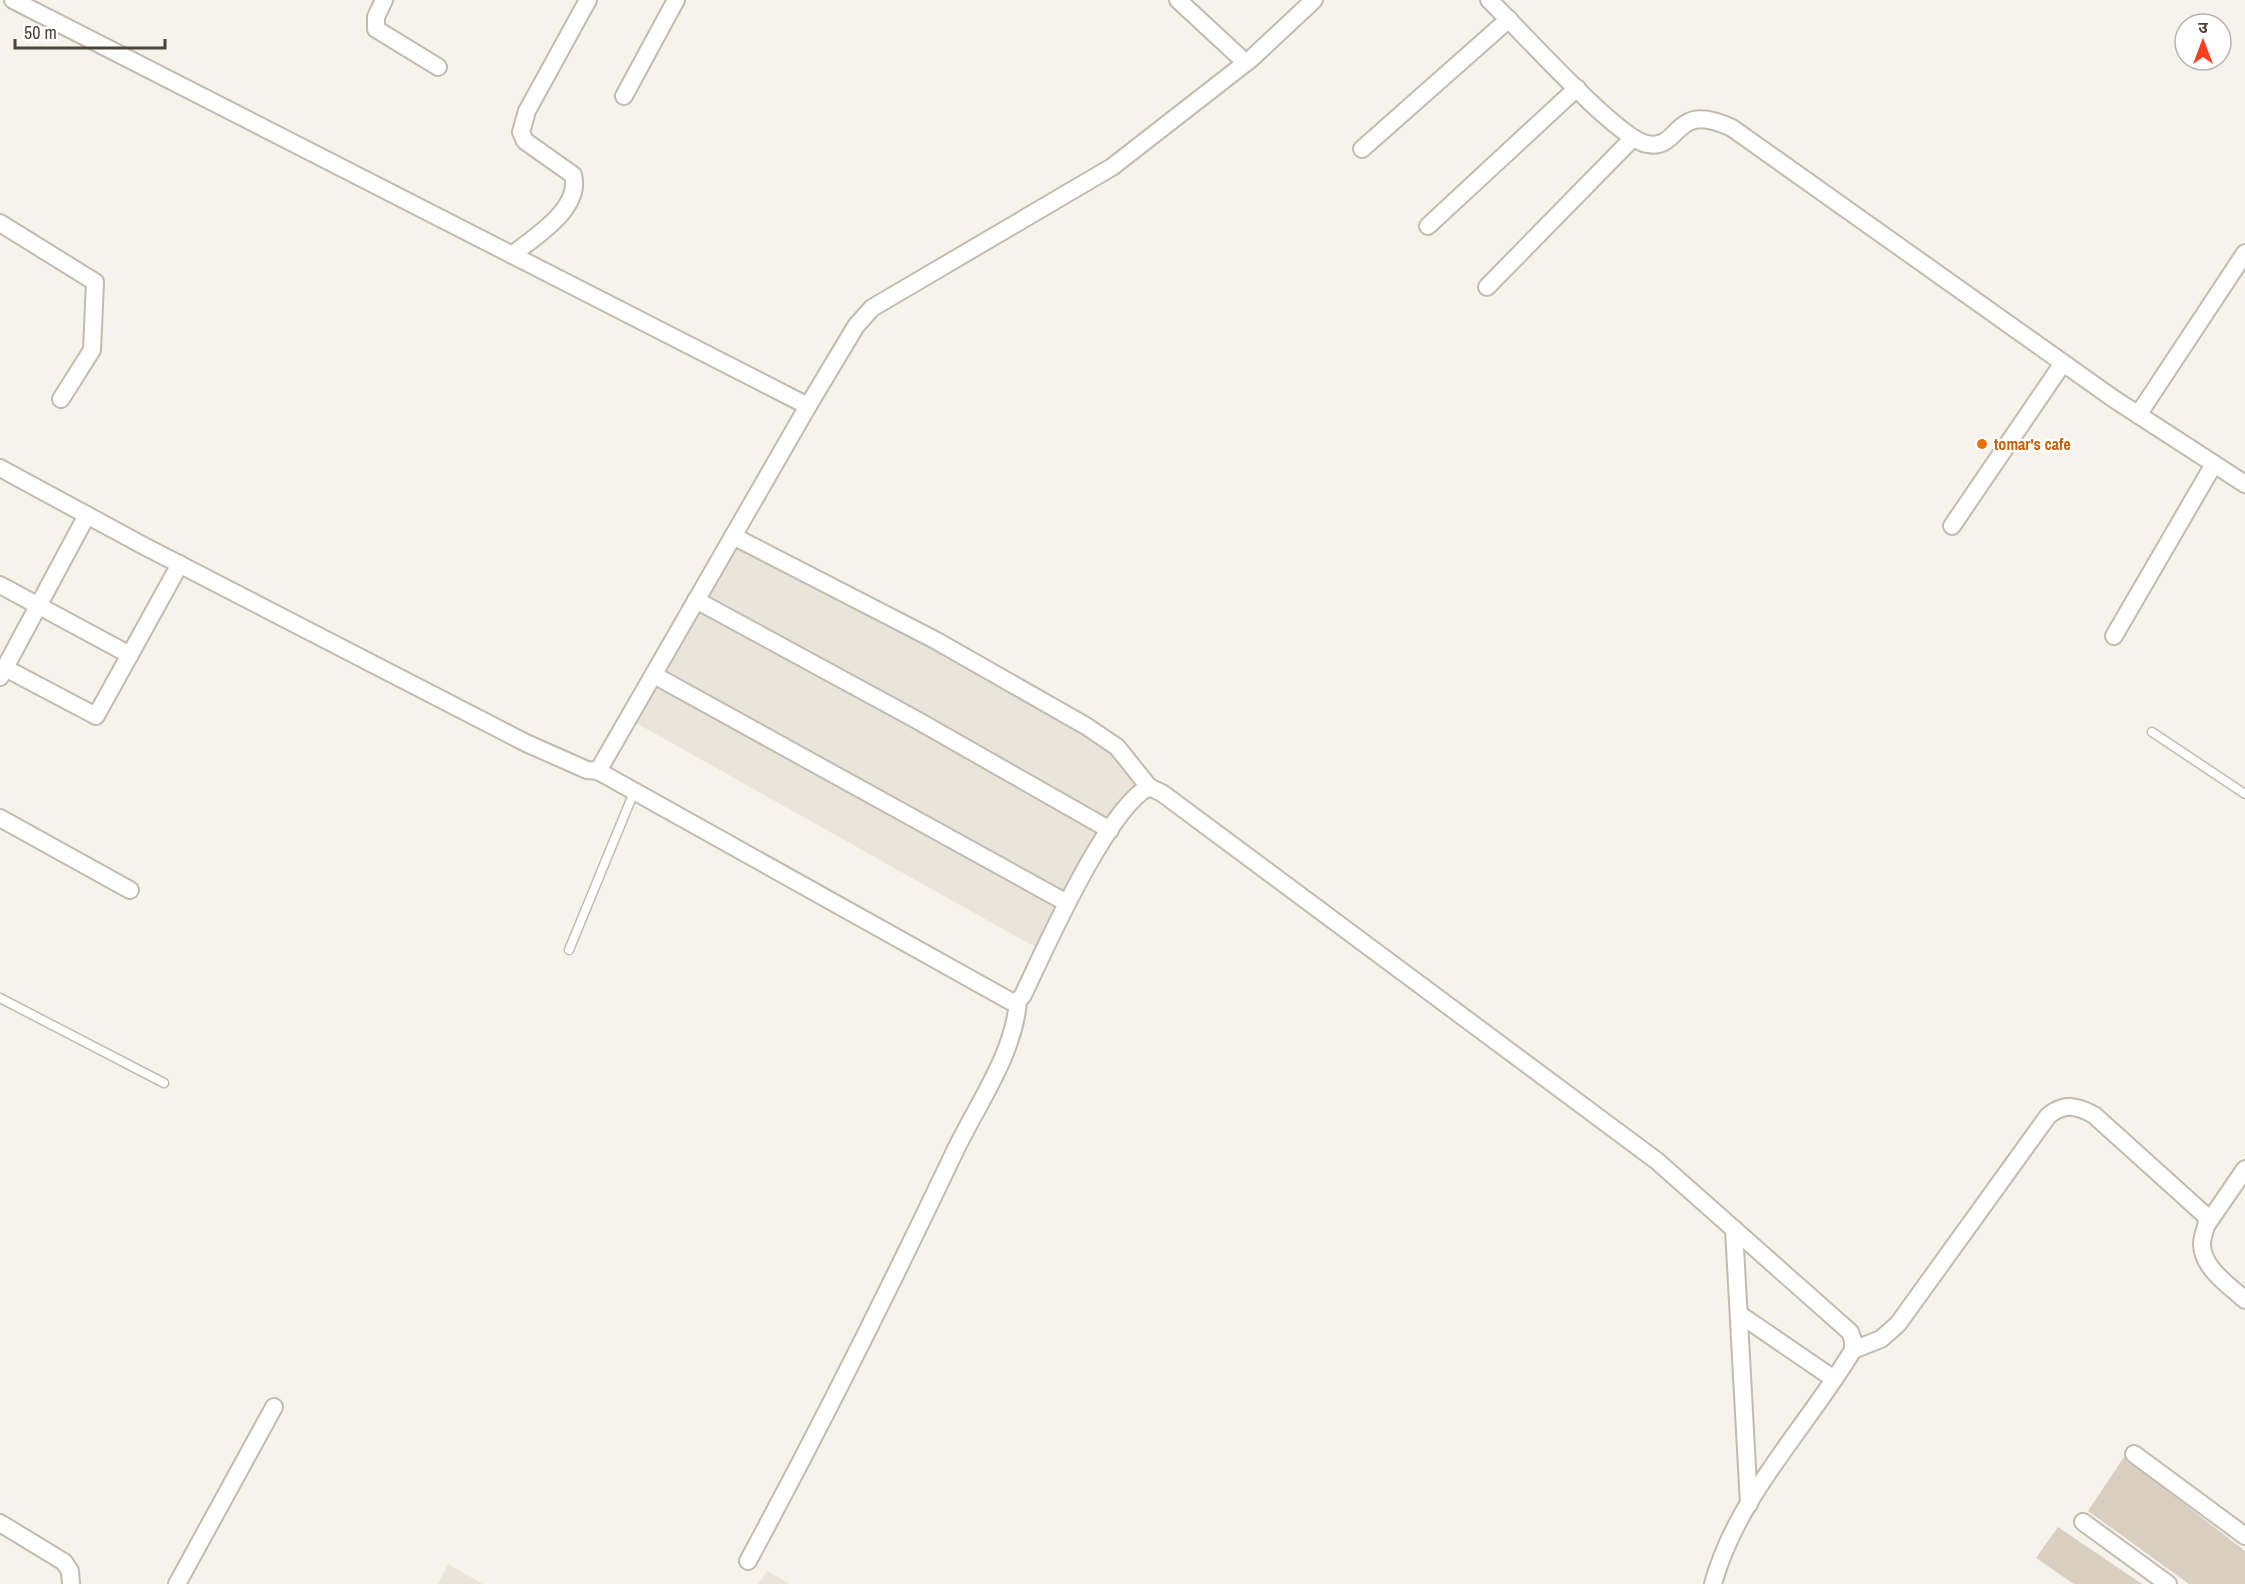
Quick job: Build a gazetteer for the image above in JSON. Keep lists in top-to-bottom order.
{
  "places": ["tomar's cafe"],
  "scale_bar": "50 m",
  "north": "top"
}
